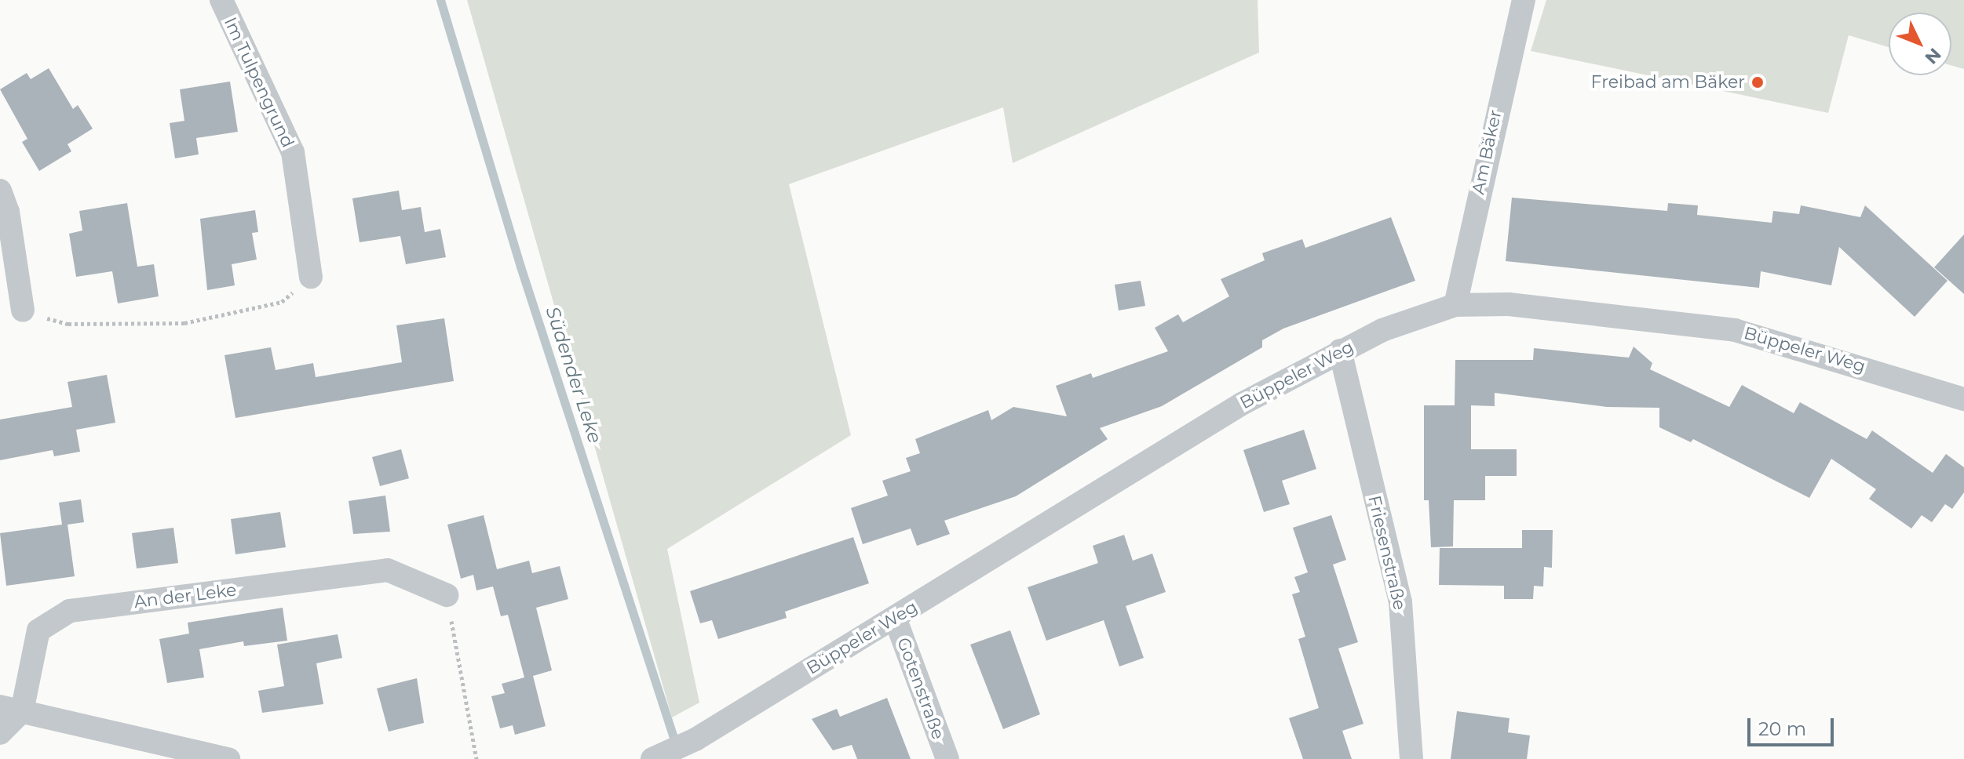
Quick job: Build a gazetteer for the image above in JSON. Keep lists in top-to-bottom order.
{
  "streets": {
    "street": [
      "Im Tulpengrund",
      "Am Bäker",
      "Büppeler Weg",
      "Friesenstraße",
      "An der Leke",
      "Gotenstraße"
    ]
  },
  "crossings": [
    ["Am Bäker", "Büppeler Weg"],
    ["Büppeler Weg", "Friesenstraße"],
    ["Büppeler Weg", "Gotenstraße"]
  ],
  "water": ["Südender Leke"],
  "places": ["Freibad am Bäker"],
  "scale_bar": "20 m",
  "north": "bottom right"
}
